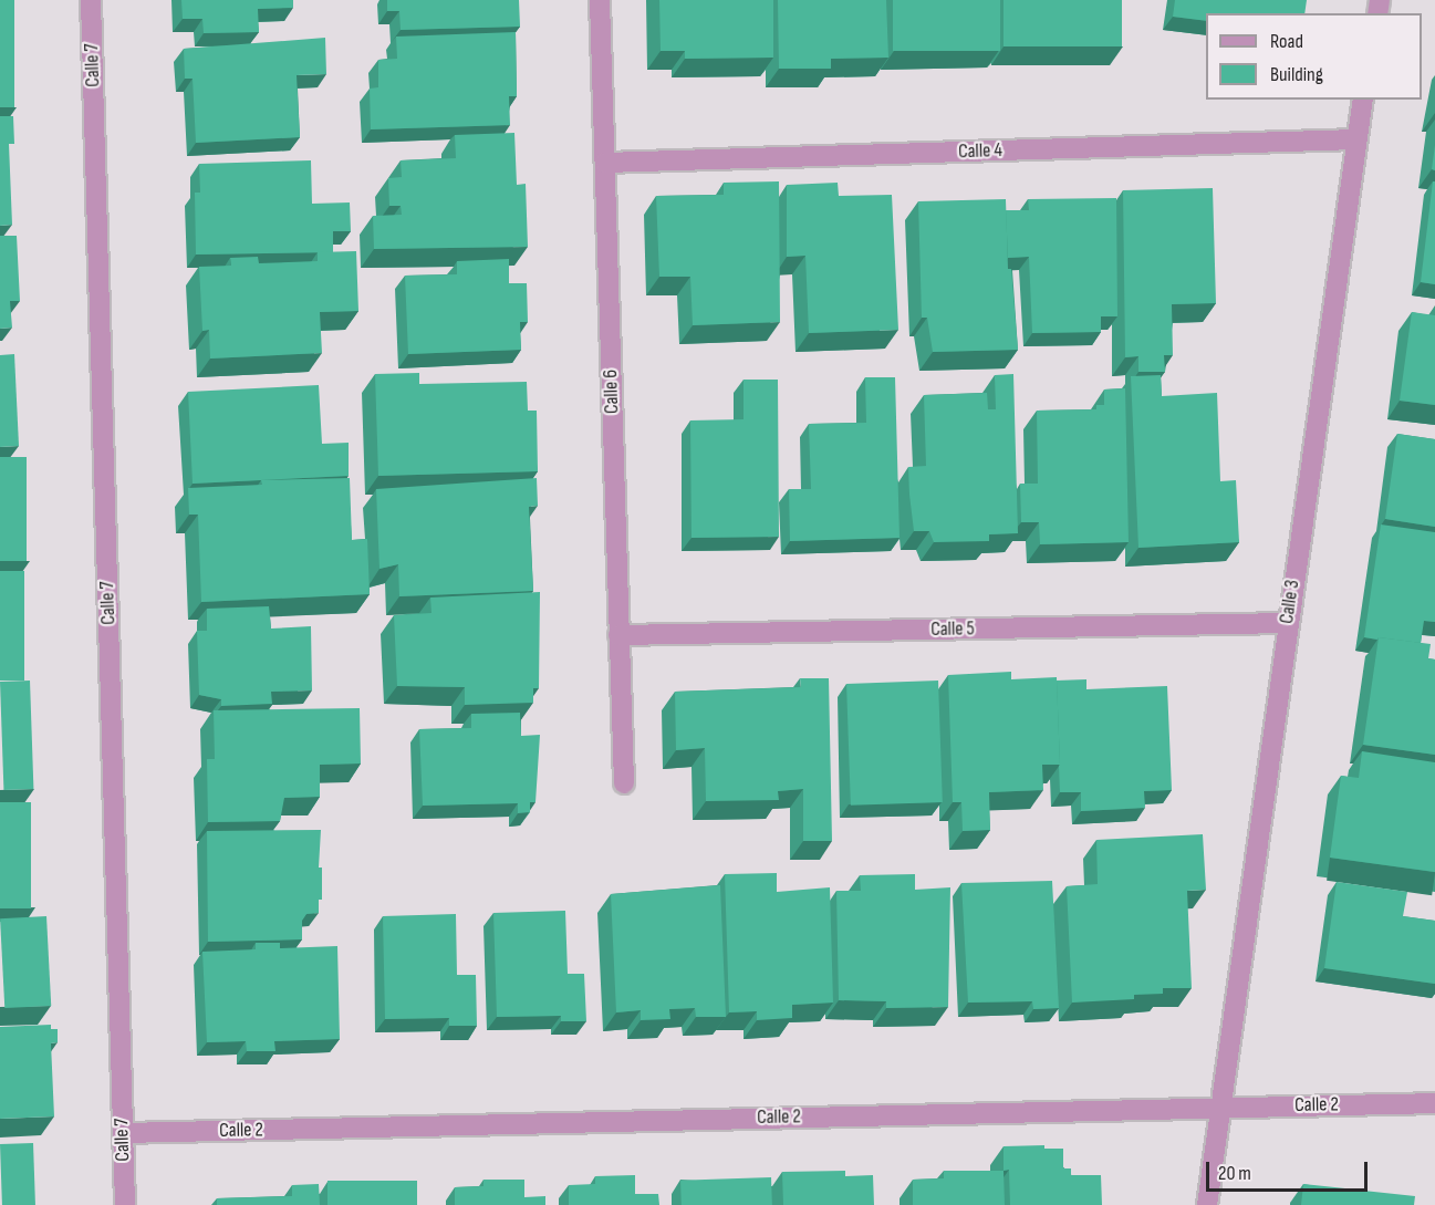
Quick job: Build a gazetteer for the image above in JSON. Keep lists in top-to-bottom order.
{
  "streets": {
    "street": [
      "Calle 7",
      "Calle 4",
      "Calle 6",
      "Calle 3",
      "Calle 5",
      "Calle 2"
    ]
  },
  "crossings": [
    ["Calle 7", "Calle 2"],
    ["Calle 4", "Calle 6"],
    ["Calle 4", "Calle 3"],
    ["Calle 6", "Calle 5"],
    ["Calle 3", "Calle 5"],
    ["Calle 3", "Calle 2"]
  ],
  "legend": ["Road", "Building"],
  "scale_bar": "20 m"
}
